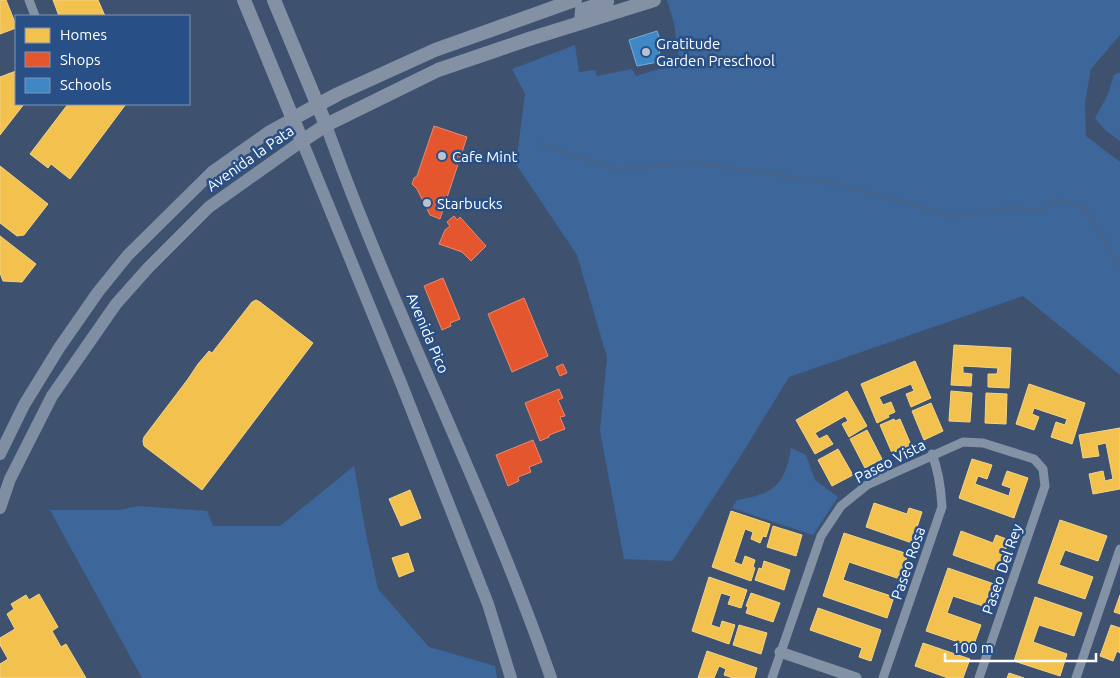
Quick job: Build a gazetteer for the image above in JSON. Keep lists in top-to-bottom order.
{
  "streets": {
    "highway": ["Avenida la Pata", "Avenida Pico"],
    "street": ["Paseo Vista", "Paseo Rosa", "Paseo Del Rey"]
  },
  "crossings": [
    ["Avenida la Pata", "Avenida Pico"],
    ["Paseo Vista", "Paseo Rosa"],
    ["Paseo Vista", "Paseo Del Rey"]
  ],
  "places": ["Gratitude Garden Preschool", "Cafe Mint", "Starbucks"],
  "legend": ["Homes", "Shops", "Schools"],
  "scale_bar": "100 m"
}
